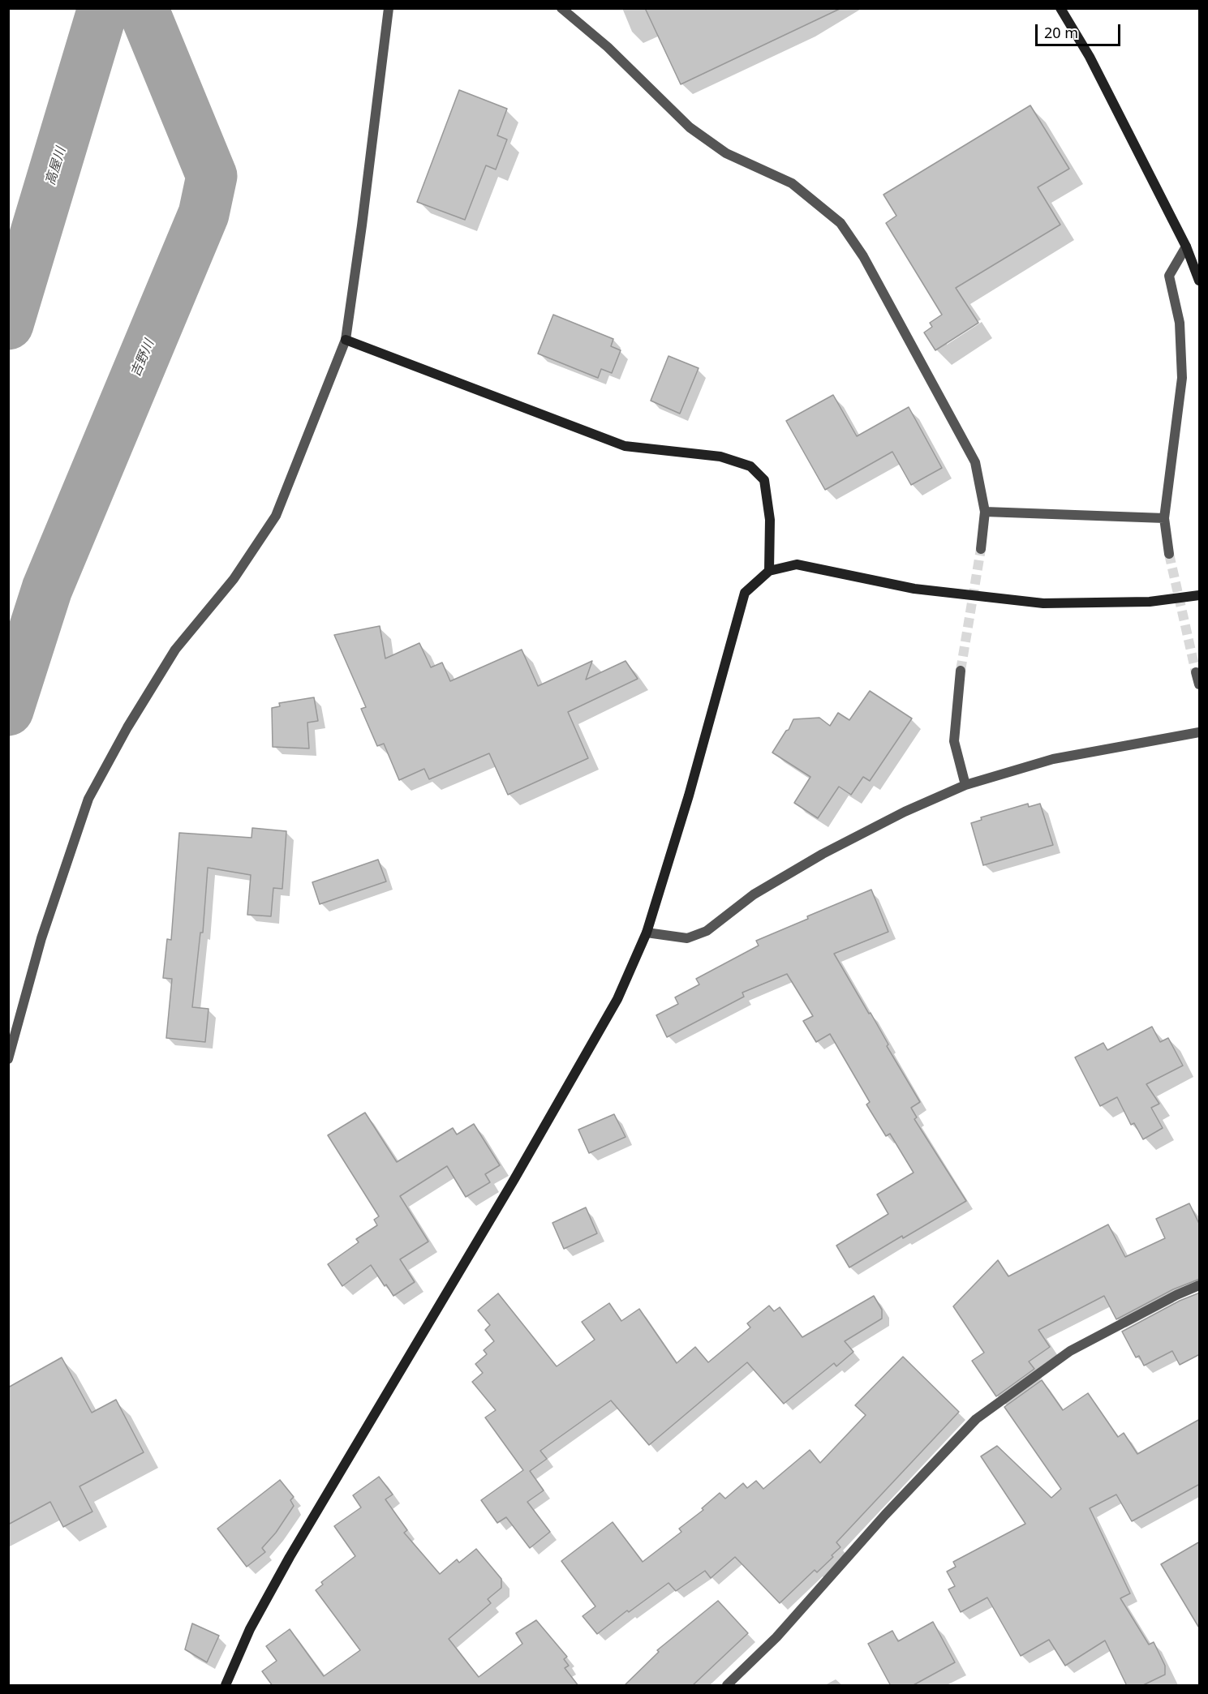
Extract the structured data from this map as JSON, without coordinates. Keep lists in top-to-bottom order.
{
  "water": ["高屋川", "吉野川"],
  "scale_bar": "20 m"
}
